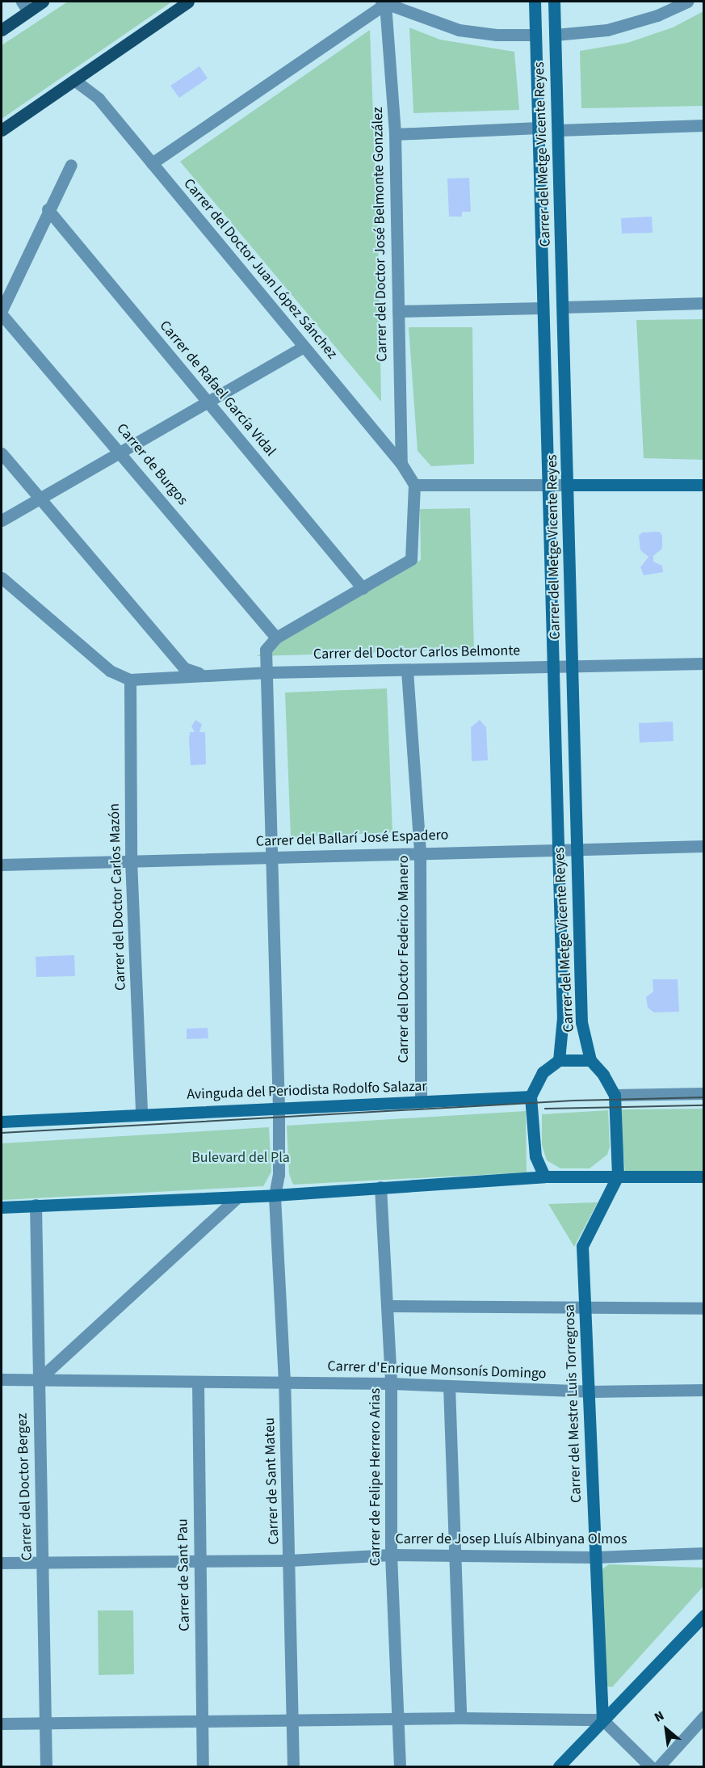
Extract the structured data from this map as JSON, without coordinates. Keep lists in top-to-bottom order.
{
  "streets": {
    "street": [
      "Carrer del Metge Vicente Reyes",
      "Carrer del Doctor José Belmonte González",
      "Carrer del Doctor Juan López Sánchez",
      "Carrer de Rafael García Vidal",
      "Carrer de Burgos",
      "Carrer del Doctor Carlos Belmonte",
      "Carrer del Ballarí José Espadero",
      "Carrer del Doctor Carlos Mazón",
      "Carrer del Doctor Federico Manero",
      "Avinguda del Periodista Rodolfo Salazar",
      "Carrer d'Enrique Monsonís Domingo",
      "Carrer del Mestre Luis Torregrosa",
      "Carrer de Felipe Herrero Arias",
      "Carrer de Sant Mateu",
      "Carrer del Doctor Bergez",
      "Carrer de Josep Lluís Albinyana Olmos",
      "Carrer de Sant Pau"
    ]
  },
  "crossings": [
    ["Carrer del Metge Vicente Reyes", "Carrer del Doctor Carlos Belmonte"],
    ["Carrer del Metge Vicente Reyes", "Carrer del Ballarí José Espadero"],
    ["Carrer del Metge Vicente Reyes", "Avinguda del Periodista Rodolfo Salazar"],
    ["Carrer del Metge Vicente Reyes", "Carrer del Mestre Luis Torregrosa"],
    ["Carrer del Doctor José Belmonte González", "Carrer del Doctor Juan López Sánchez"],
    ["Carrer de Burgos", "Carrer de Sant Mateu"],
    ["Carrer del Doctor Carlos Belmonte", "Carrer del Doctor Carlos Mazón"],
    ["Carrer del Doctor Carlos Belmonte", "Carrer del Doctor Federico Manero"],
    ["Carrer del Doctor Carlos Belmonte", "Carrer de Sant Mateu"],
    ["Carrer del Ballarí José Espadero", "Carrer del Doctor Carlos Mazón"],
    ["Carrer del Ballarí José Espadero", "Carrer del Doctor Federico Manero"],
    ["Carrer del Ballarí José Espadero", "Carrer de Sant Mateu"],
    ["Carrer del Doctor Carlos Mazón", "Avinguda del Periodista Rodolfo Salazar"],
    ["Carrer del Doctor Federico Manero", "Avinguda del Periodista Rodolfo Salazar"],
    ["Avinguda del Periodista Rodolfo Salazar", "Carrer del Mestre Luis Torregrosa"],
    ["Avinguda del Periodista Rodolfo Salazar", "Carrer de Sant Mateu"],
    ["Carrer d'Enrique Monsonís Domingo", "Carrer del Mestre Luis Torregrosa"],
    ["Carrer d'Enrique Monsonís Domingo", "Carrer de Felipe Herrero Arias"],
    ["Carrer d'Enrique Monsonís Domingo", "Carrer de Sant Mateu"],
    ["Carrer d'Enrique Monsonís Domingo", "Carrer del Doctor Bergez"],
    ["Carrer d'Enrique Monsonís Domingo", "Carrer de Sant Pau"],
    ["Carrer del Mestre Luis Torregrosa", "Carrer de Josep Lluís Albinyana Olmos"],
    ["Carrer de Felipe Herrero Arias", "Carrer de Josep Lluís Albinyana Olmos"],
    ["Carrer de Sant Mateu", "Carrer de Josep Lluís Albinyana Olmos"],
    ["Carrer del Doctor Bergez", "Carrer de Josep Lluís Albinyana Olmos"],
    ["Carrer de Josep Lluís Albinyana Olmos", "Carrer de Sant Pau"]
  ],
  "parks": ["Bulevard del Pla"],
  "north": "top left"
}
